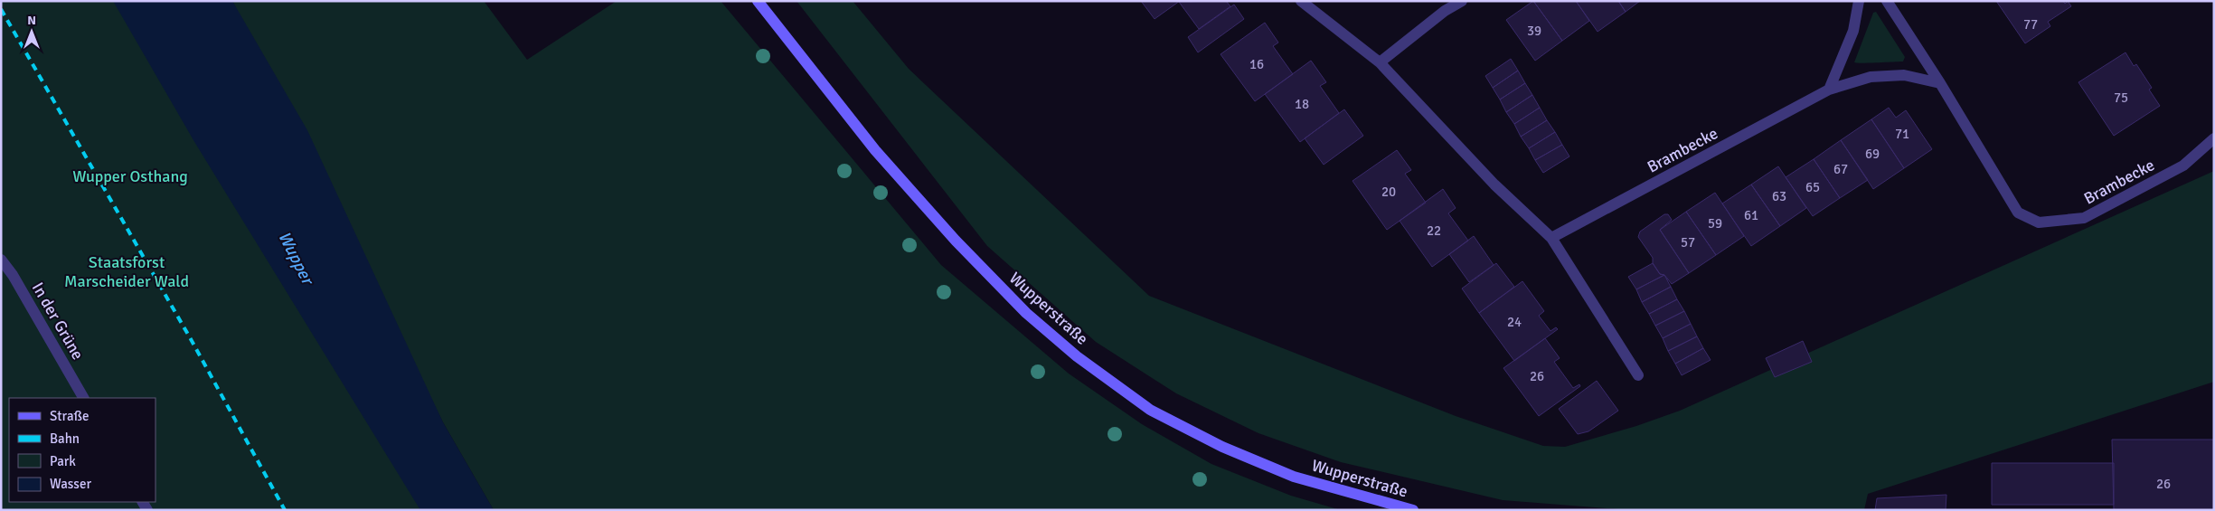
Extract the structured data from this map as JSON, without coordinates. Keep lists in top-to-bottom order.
{
  "streets": {
    "main road": ["Wupperstraße"],
    "street": ["Brambecke", "In der Grüne"]
  },
  "water": ["Wupper"],
  "parks": ["Wupper Osthang", "Staatsforst Marscheider Wald"],
  "house_numbers": [
    "77",
    "39",
    "16",
    "75",
    "18",
    "71",
    "69",
    "67",
    "65",
    "20",
    "63",
    "61",
    "59",
    "22",
    "57",
    "24",
    "26",
    "26"
  ],
  "legend": [
    "Straße",
    "Bahn",
    "Park",
    "Wasser"
  ],
  "north": "top"
}
